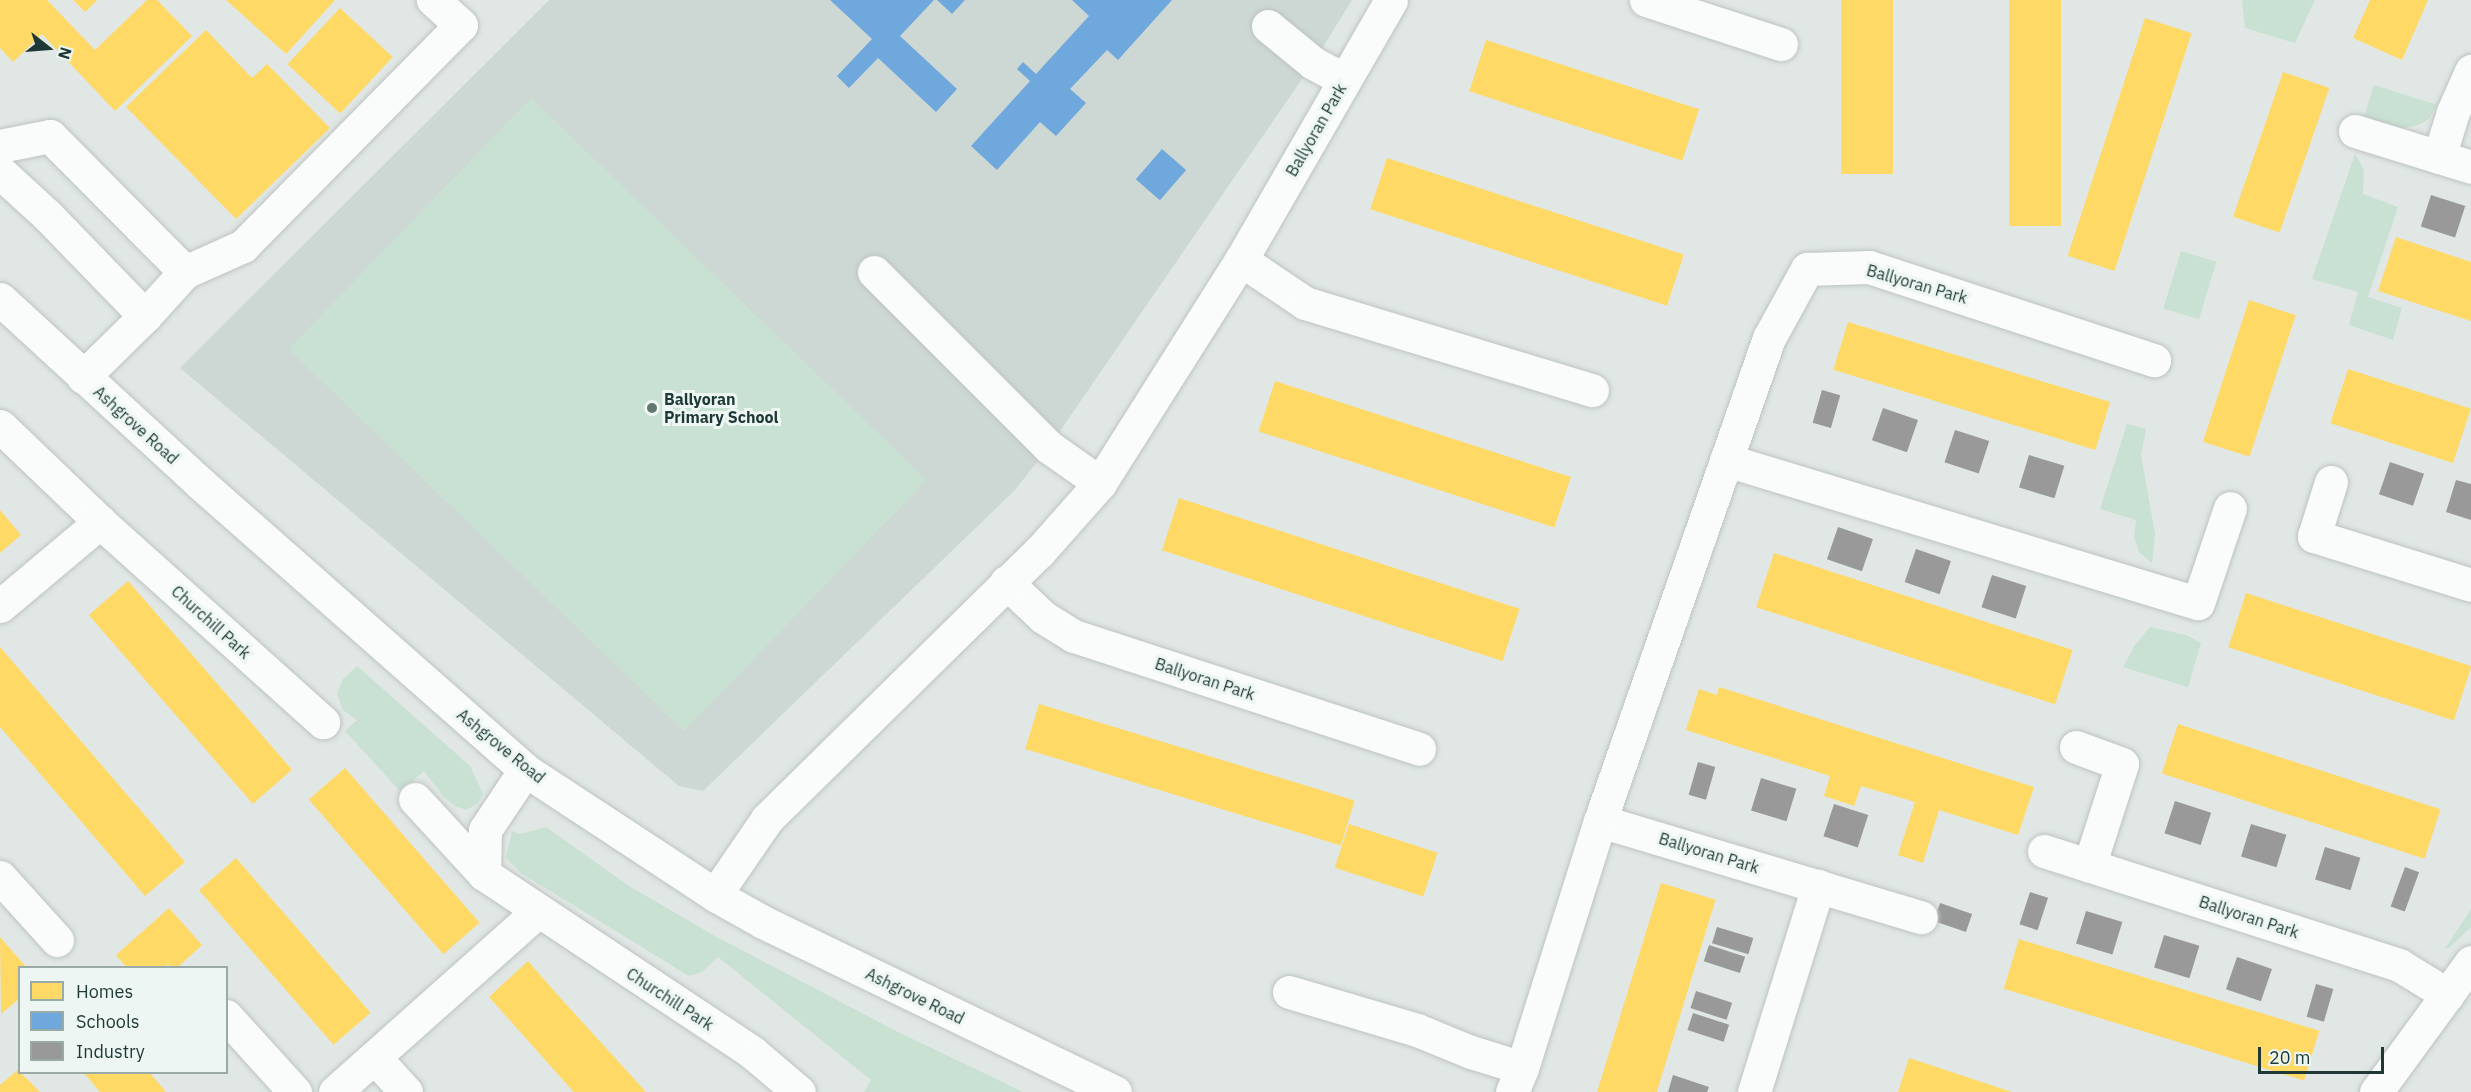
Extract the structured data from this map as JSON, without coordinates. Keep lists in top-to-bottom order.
{
  "streets": {
    "street": ["Ballyoran Park", "Ashgrove Road", "Churchill Park"]
  },
  "crossings": [
    ["Ballyoran Park", "Ashgrove Road"]
  ],
  "places": ["Ballyoran Primary School"],
  "legend": ["Homes", "Schools", "Industry"],
  "scale_bar": "20 m",
  "north": "right"
}
